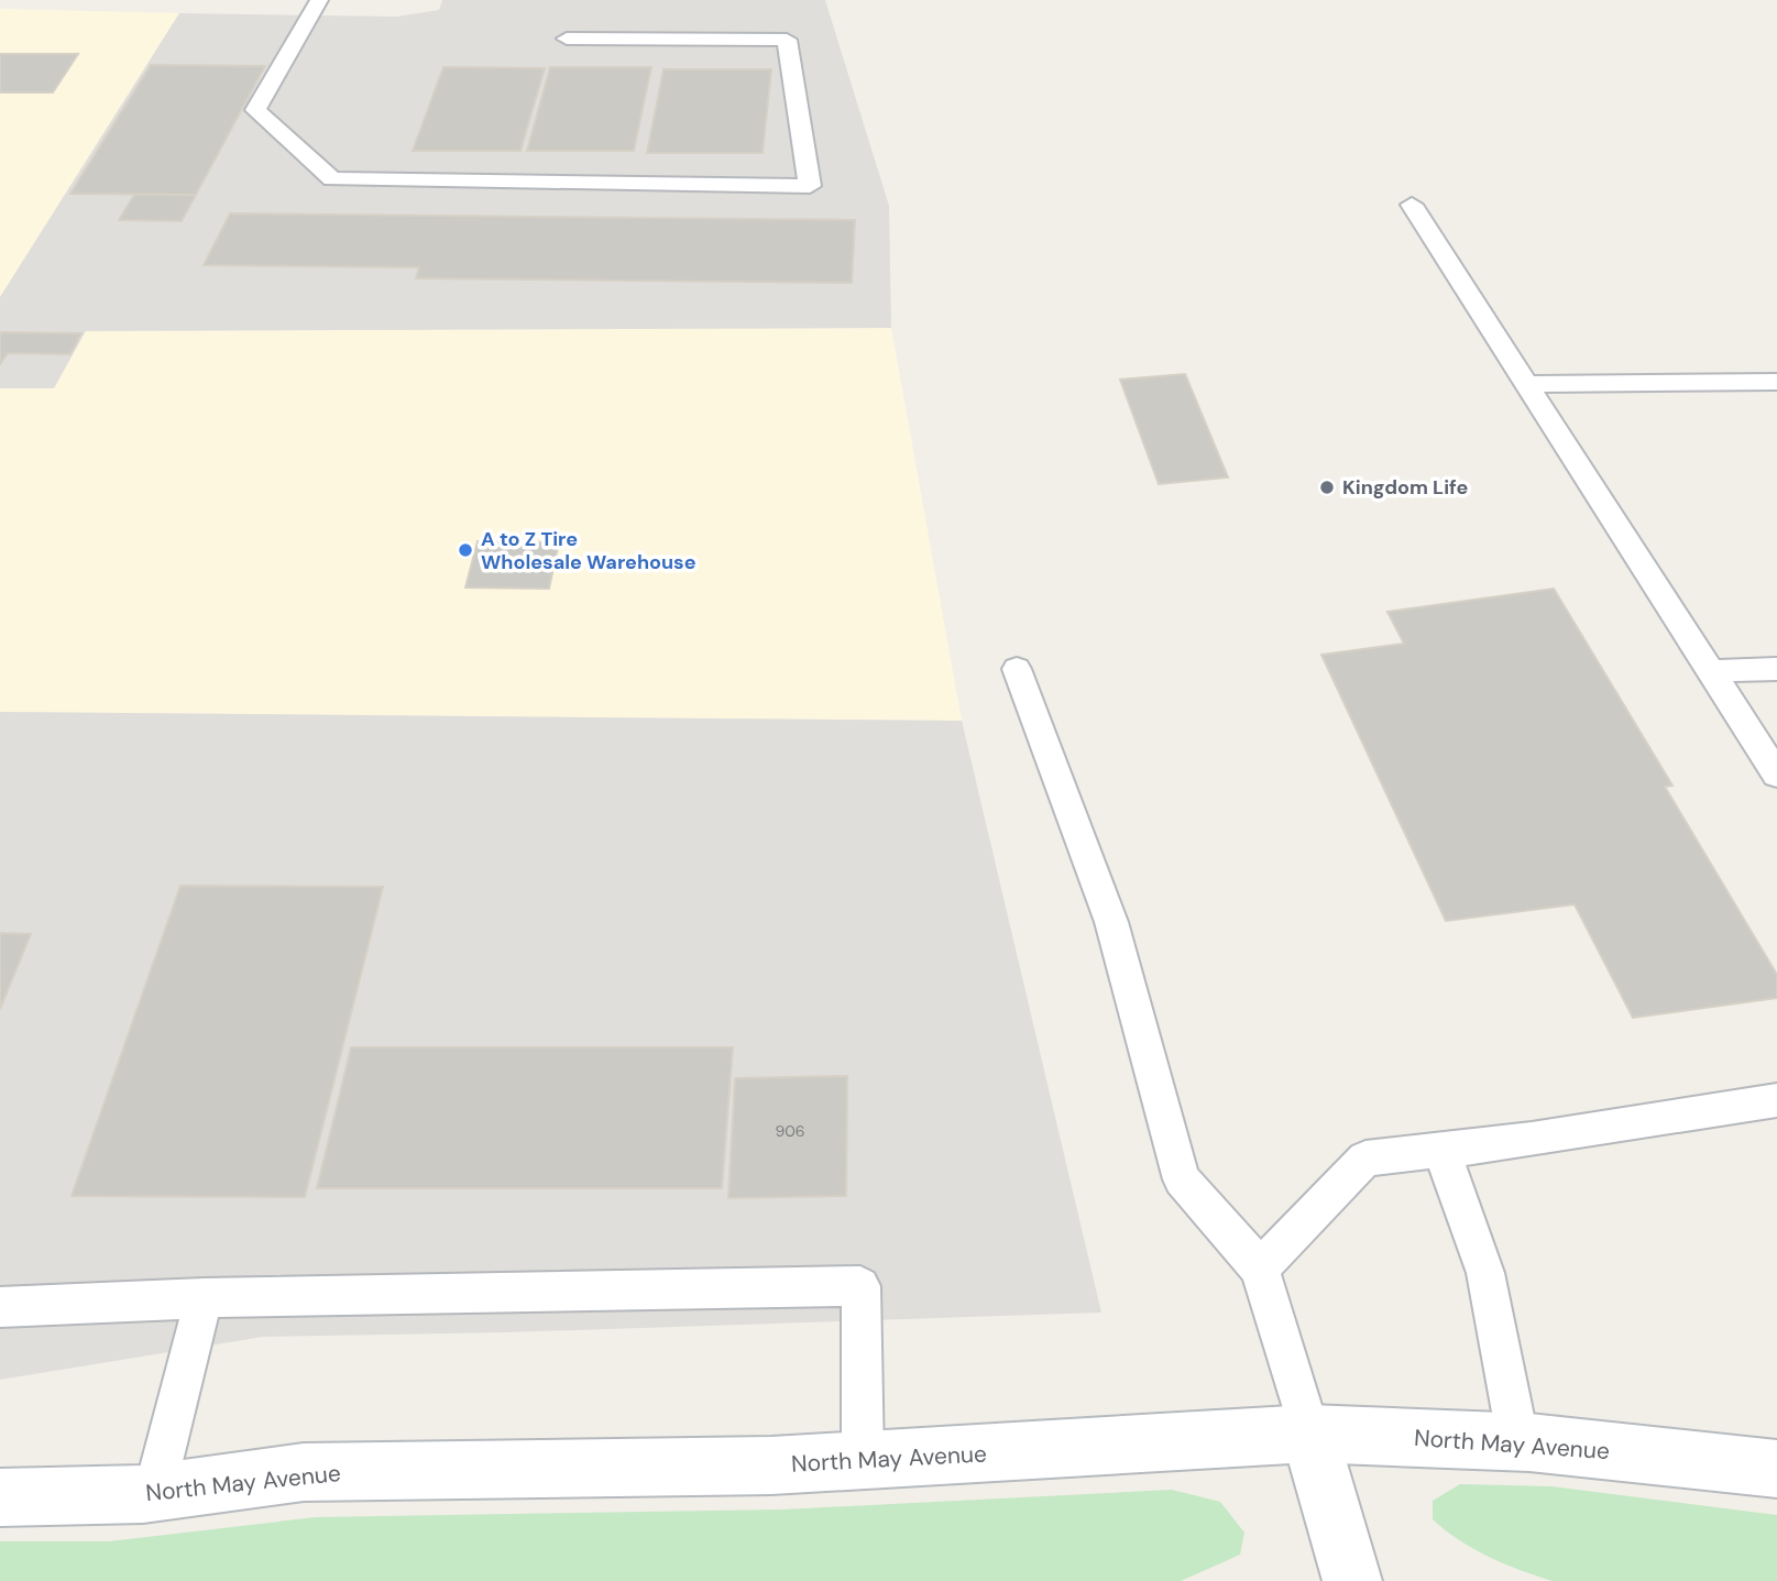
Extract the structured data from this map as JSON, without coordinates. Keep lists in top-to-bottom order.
{
  "streets": {
    "main road": ["North May Avenue"]
  },
  "places": ["Kingdom Life", "A to Z Tire Wholesale Warehouse"],
  "house_numbers": ["906"]
}
